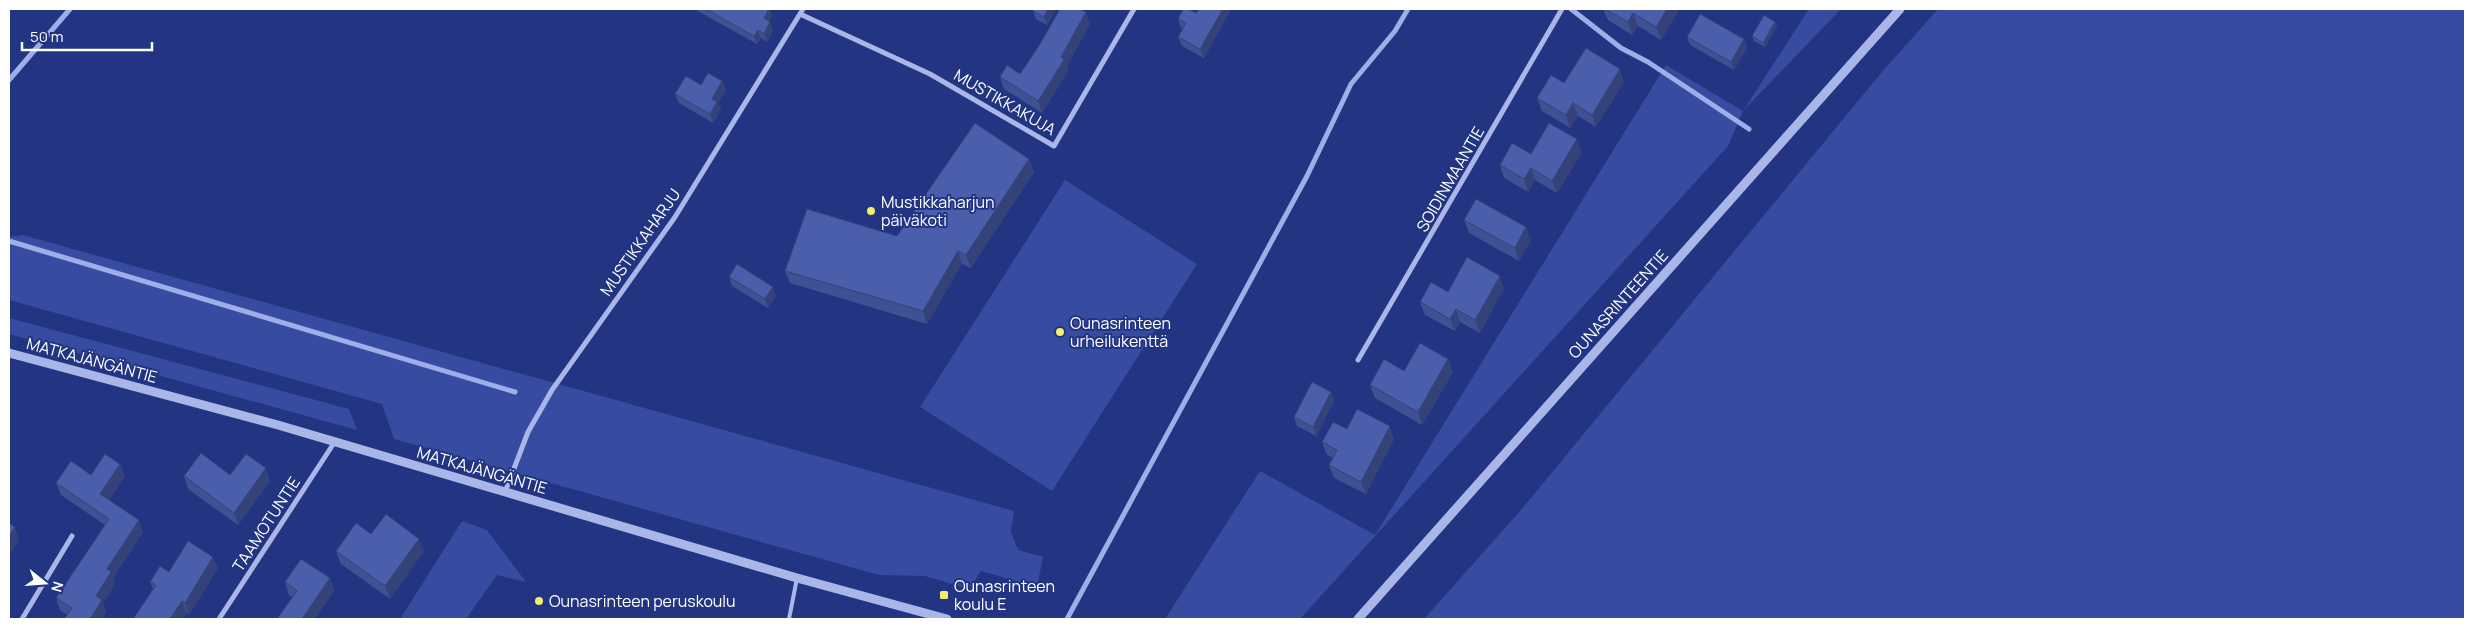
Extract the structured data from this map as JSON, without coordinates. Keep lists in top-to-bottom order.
{
  "streets": {
    "street": [
      "MUSTIKKAKUJA",
      "SOIDINMAANTIE",
      "MUSTIKKAHARJU",
      "OUNASRINTEENTIE",
      "MATKAJÄNGÄNTIE",
      "TAAMOTUNTIE"
    ]
  },
  "crossings": [
    ["MUSTIKKAKUJA", "MUSTIKKAHARJU"],
    ["MUSTIKKAHARJU", "MATKAJÄNGÄNTIE"],
    ["MATKAJÄNGÄNTIE", "TAAMOTUNTIE"]
  ],
  "places": {
    "other": ["Mustikkaharjun päiväkoti", "Ounasrinteen urheilukenttä", "Ounasrinteen peruskoulu"],
    "transit": ["Ounasrinteen koulu E"]
  },
  "scale_bar": "50 m",
  "north": "right"
}
